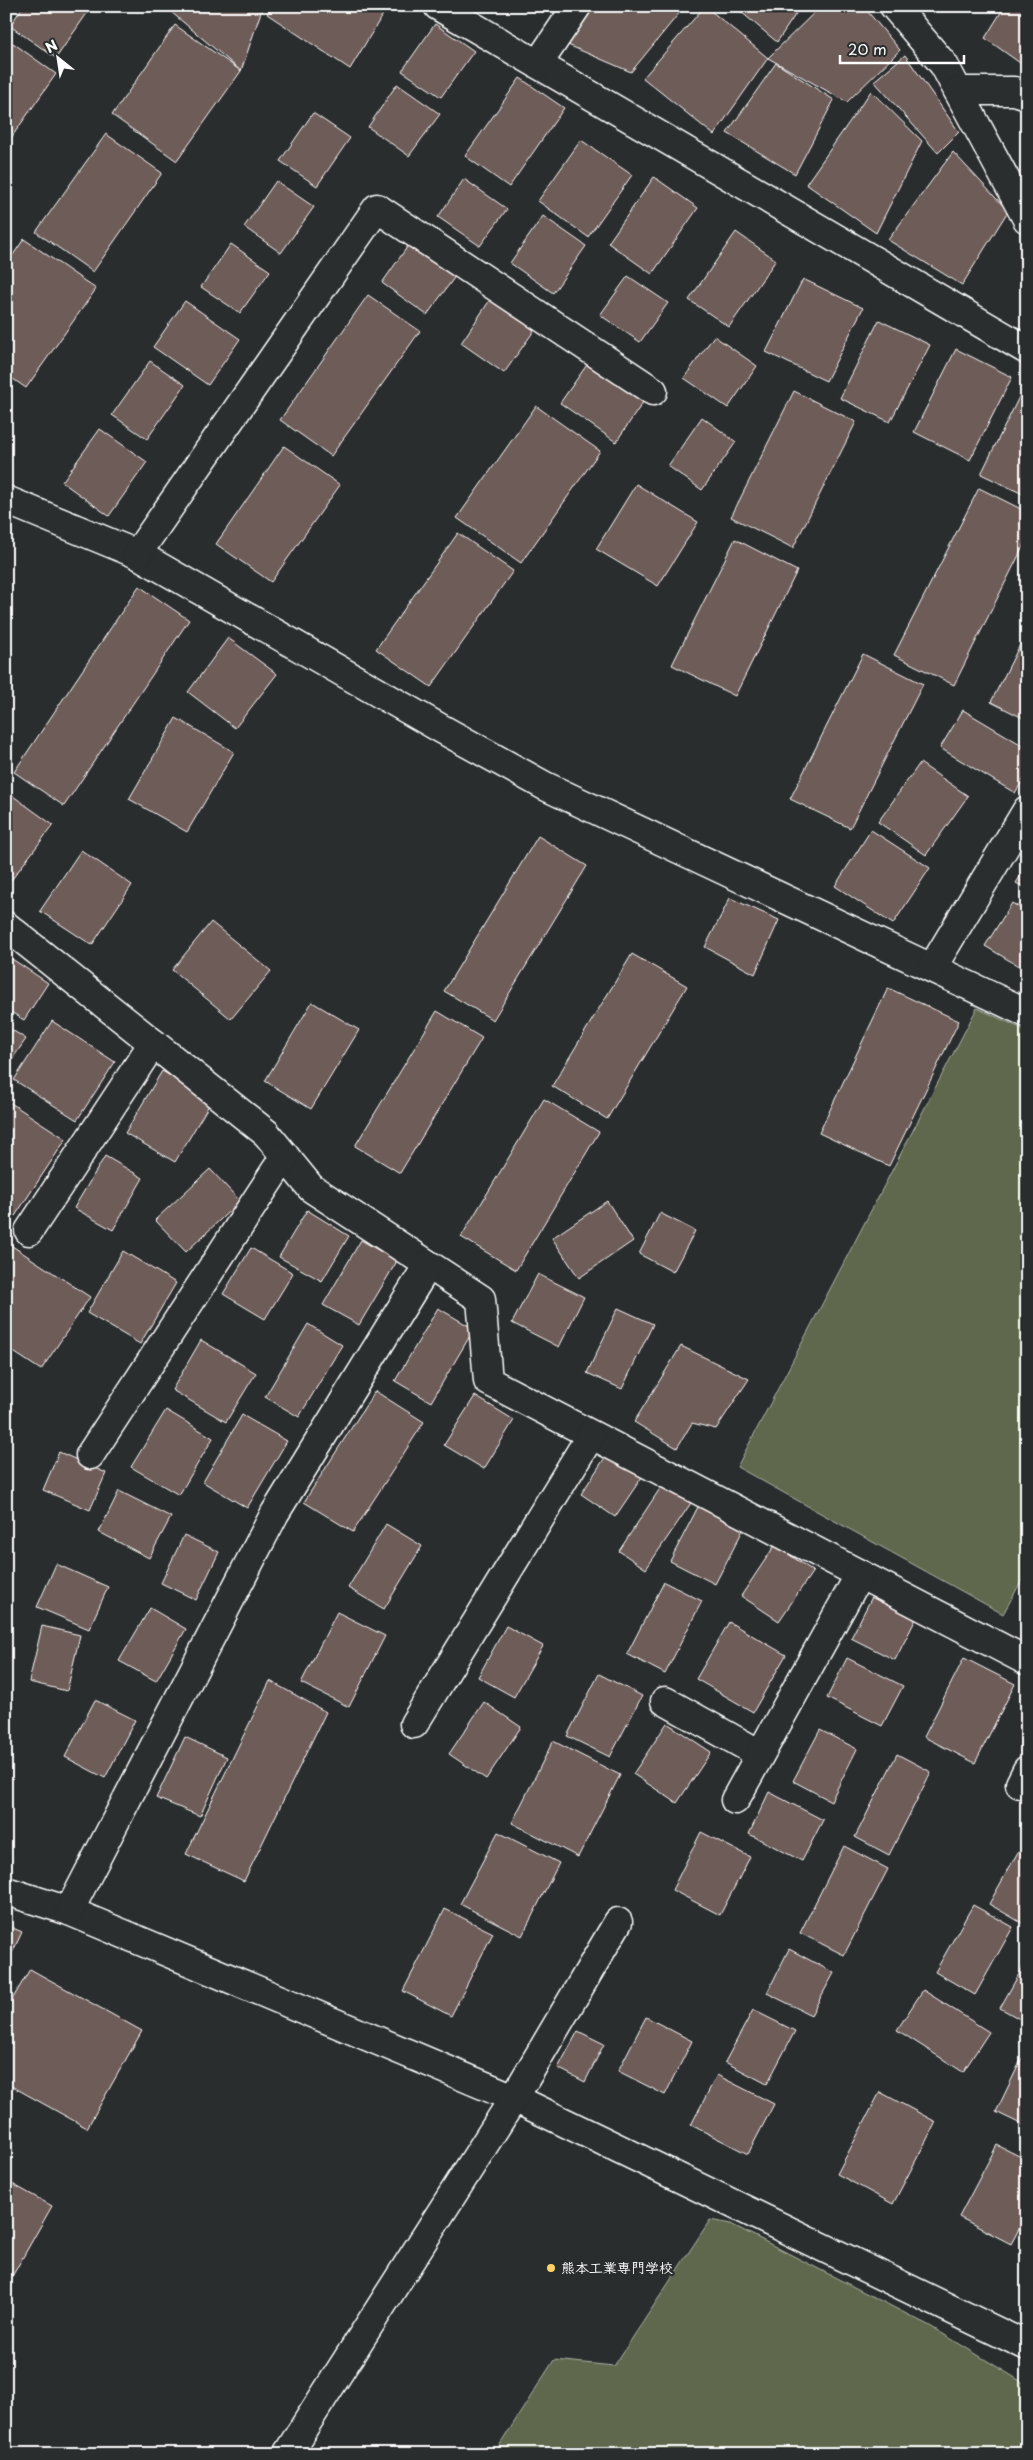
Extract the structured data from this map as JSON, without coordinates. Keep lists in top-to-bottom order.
{
  "places": ["熊本工業専門学校"],
  "scale_bar": "20 m",
  "north": "top left"
}
